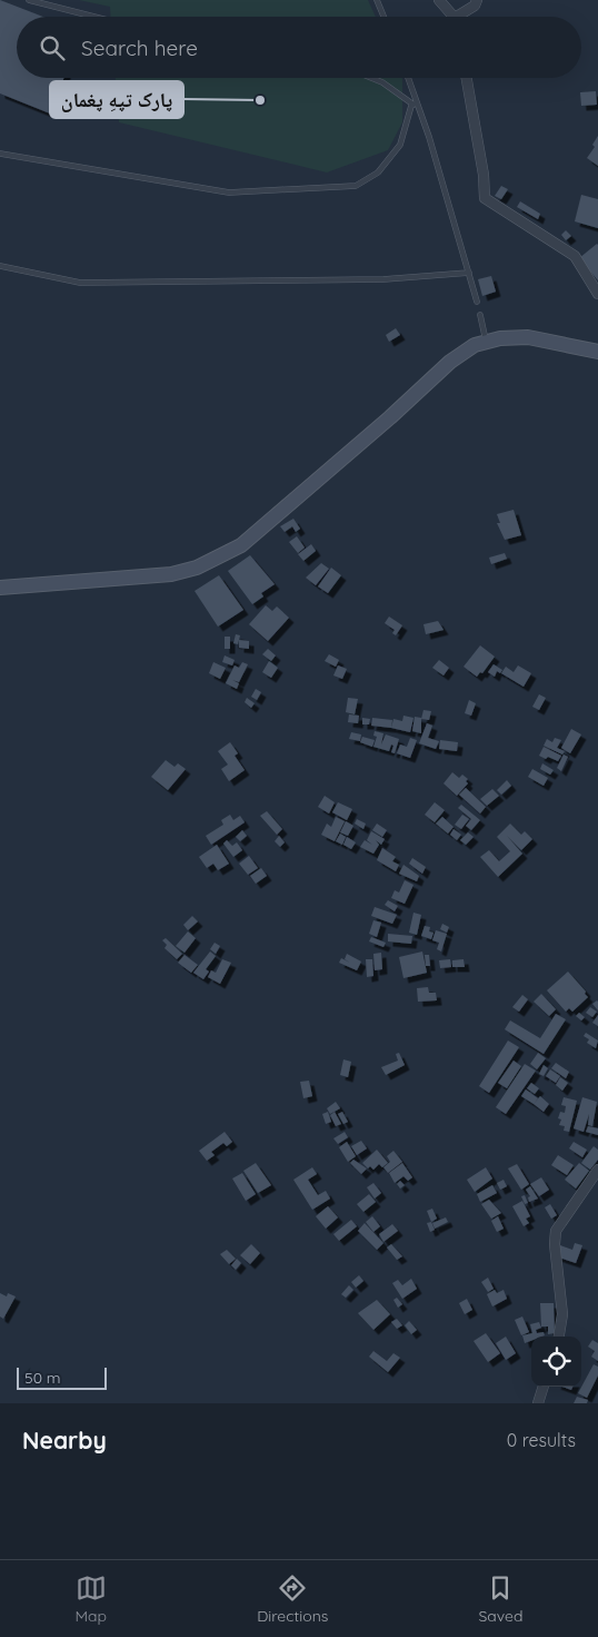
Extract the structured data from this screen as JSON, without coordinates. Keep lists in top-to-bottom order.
{
  "places": ["پارک تپهِ پغمان"],
  "scale_bar": "50 m",
  "page": {
    "search": "Search here",
    "scale": "50 m",
    "heading": ["Nearby", "0 results"],
    "nav": ["Map", "Directions", "Saved"]
  }
}
